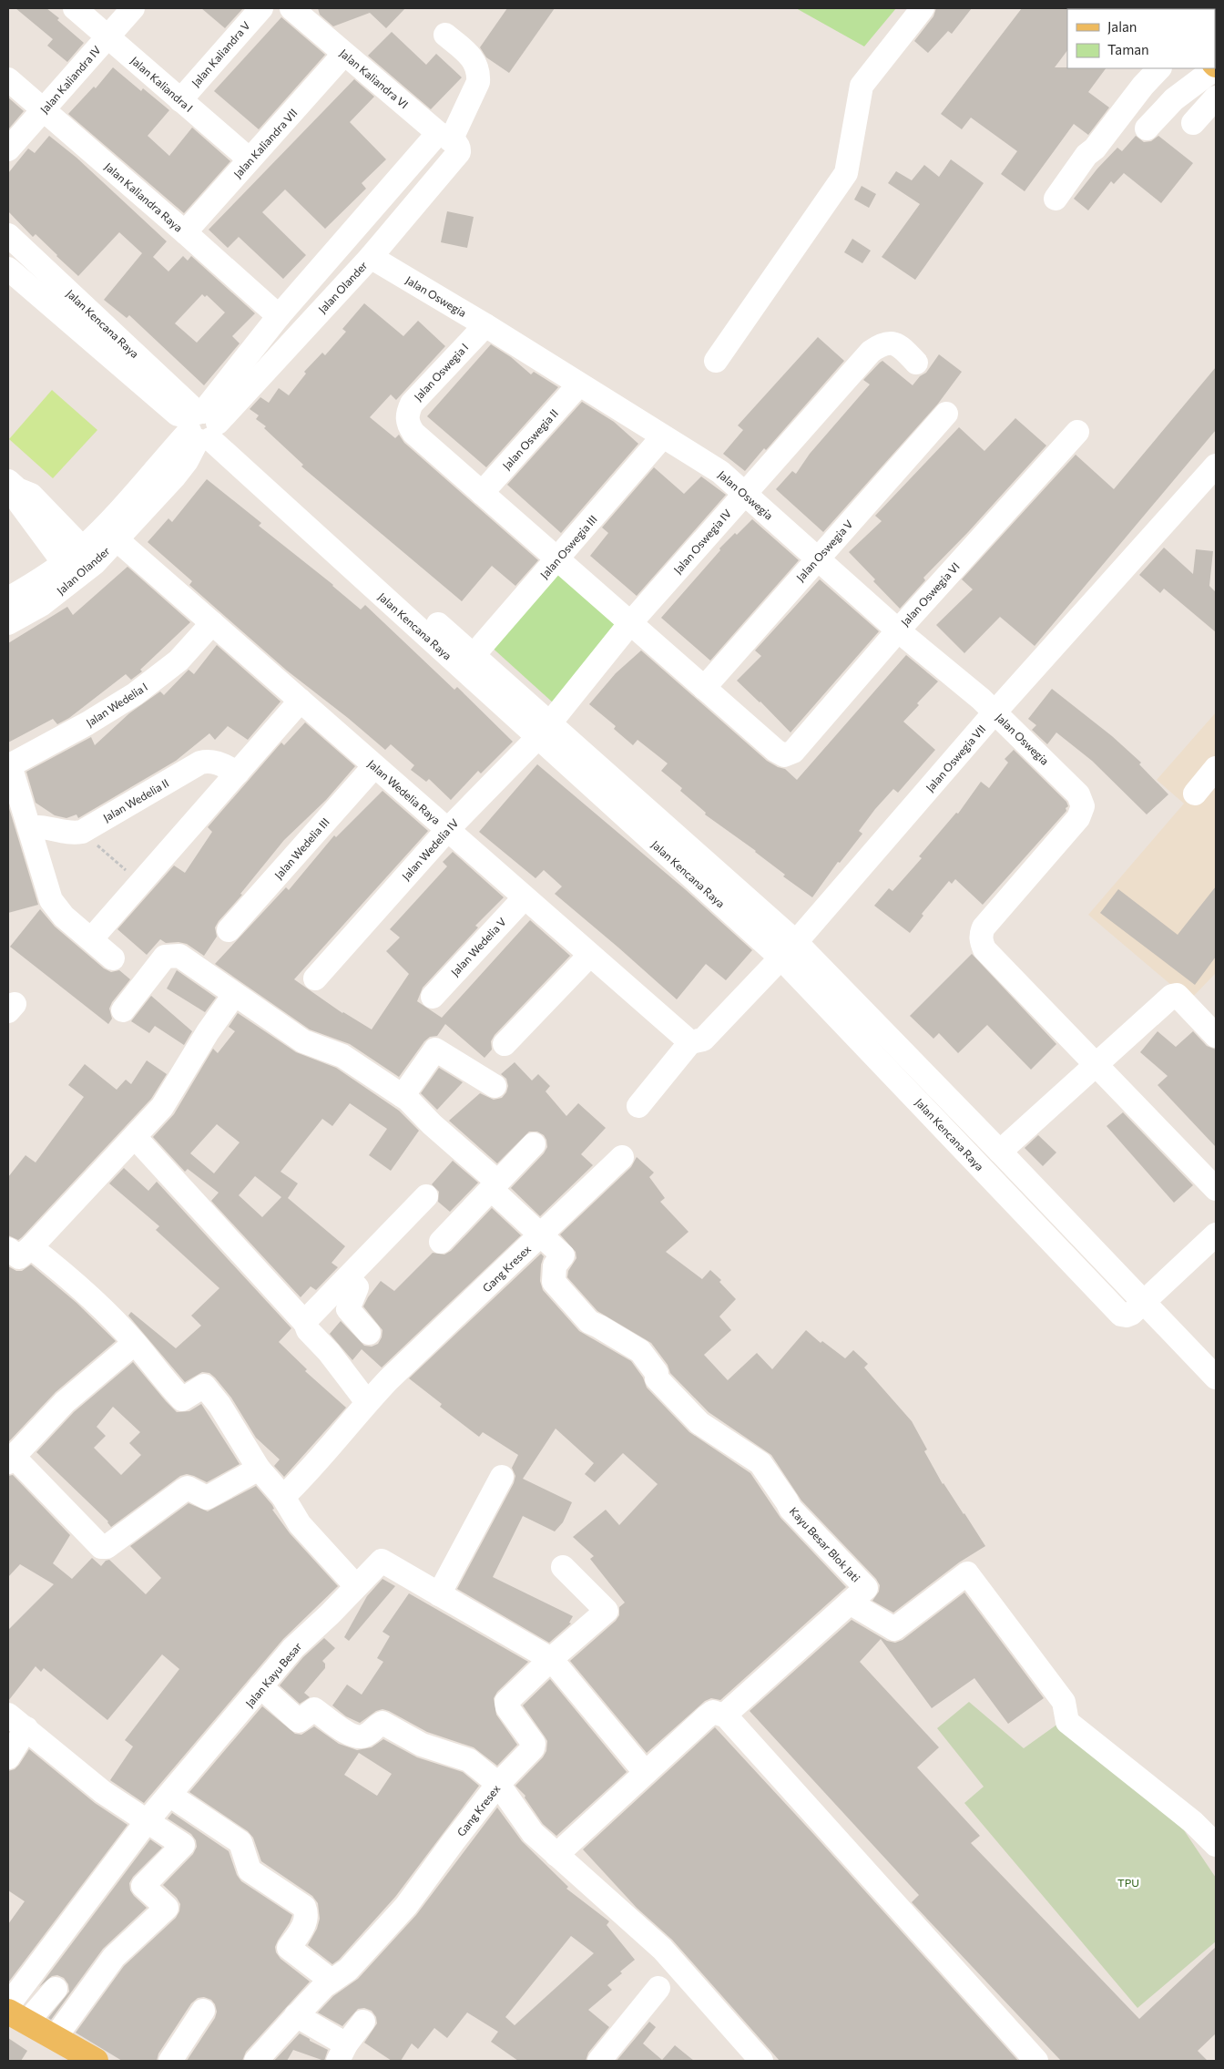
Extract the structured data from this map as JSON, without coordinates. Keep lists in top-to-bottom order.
{
  "streets": {
    "street": [
      "Jalan Kaliandra V",
      "Jalan Kaliandra VI",
      "Jalan Kaliandra IV",
      "Jalan Kaliandra I",
      "Jalan Kaliandra VII",
      "Jalan Kaliandra Raya",
      "Jalan Olander",
      "Jalan Oswegia",
      "Jalan Kencana Raya",
      "Jalan Oswegia I",
      "Jalan Oswegia II",
      "Jalan Oswegia IV",
      "Jalan Oswegia III",
      "Jalan Oswegia V",
      "Jalan Oswegia VI",
      "Jalan Wedelia I",
      "Jalan Oswegia VII",
      "Jalan Wedelia Raya",
      "Jalan Wedelia II",
      "Jalan Wedelia III",
      "Jalan Wedelia IV",
      "Jalan Wedelia V",
      "Gang Kresex",
      "Kayu Besar Blok Jati",
      "Jalan Kayu Besar"
    ]
  },
  "crossings": [
    ["Jalan Kaliandra V", "Jalan Kaliandra I"],
    ["Jalan Kaliandra VI", "Jalan Kaliandra VII"],
    ["Jalan Kaliandra VI", "Jalan Olander"],
    ["Jalan Kaliandra IV", "Jalan Kaliandra I"],
    ["Jalan Kaliandra IV", "Jalan Kaliandra Raya"],
    ["Jalan Kaliandra I", "Jalan Kaliandra VII"],
    ["Jalan Kaliandra VII", "Jalan Kaliandra Raya"],
    ["Jalan Kaliandra Raya", "Jalan Olander"],
    ["Jalan Olander", "Jalan Oswegia"],
    ["Jalan Olander", "Jalan Kencana Raya"],
    ["Jalan Olander", "Jalan Wedelia Raya"],
    ["Jalan Oswegia", "Jalan Oswegia I"],
    ["Jalan Oswegia", "Jalan Oswegia II"],
    ["Jalan Oswegia", "Jalan Oswegia IV"],
    ["Jalan Oswegia", "Jalan Oswegia III"],
    ["Jalan Oswegia", "Jalan Oswegia V"],
    ["Jalan Oswegia", "Jalan Oswegia VI"],
    ["Jalan Oswegia", "Jalan Oswegia VII"],
    ["Jalan Kencana Raya", "Jalan Oswegia IV"],
    ["Jalan Kencana Raya", "Jalan Oswegia III"],
    ["Jalan Kencana Raya", "Jalan Oswegia VII"],
    ["Jalan Kencana Raya", "Jalan Wedelia IV"],
    ["Jalan Oswegia I", "Jalan Oswegia II"],
    ["Jalan Oswegia IV", "Jalan Wedelia IV"],
    ["Jalan Oswegia V", "Jalan Oswegia VI"],
    ["Jalan Wedelia I", "Jalan Wedelia Raya"],
    ["Jalan Oswegia VII", "Jalan Wedelia Raya"],
    ["Jalan Wedelia Raya", "Jalan Wedelia III"],
    ["Jalan Wedelia Raya", "Jalan Wedelia IV"],
    ["Jalan Wedelia Raya", "Jalan Wedelia V"],
    ["Gang Kresex", "Kayu Besar Blok Jati"]
  ],
  "parks": ["TPU"],
  "legend": ["Jalan", "Taman"]
}
